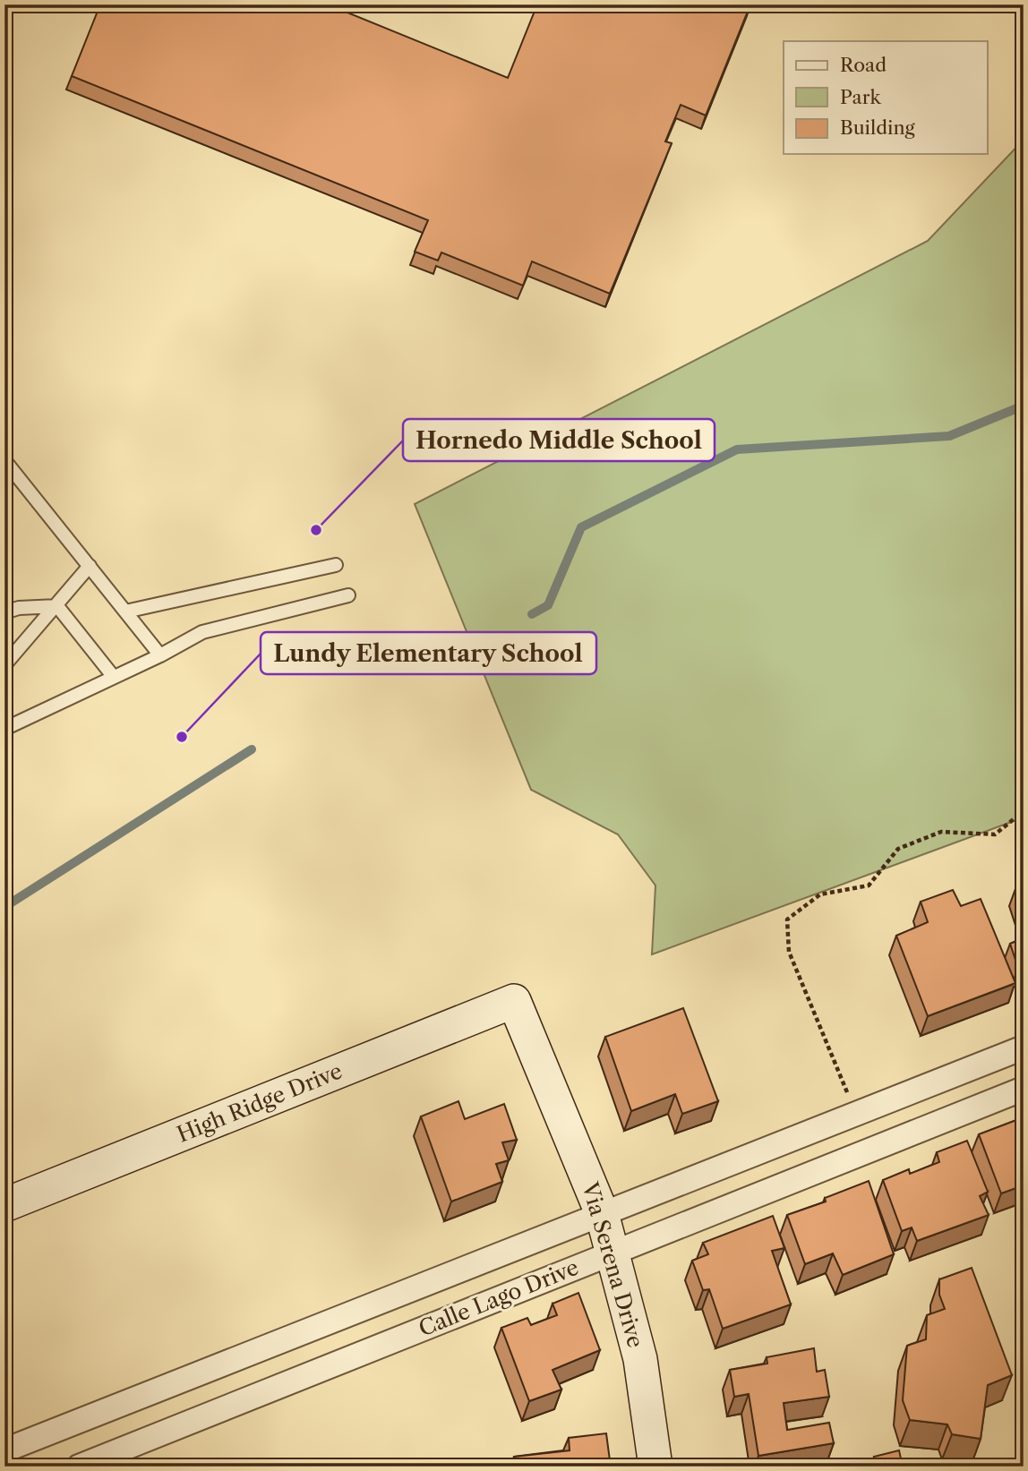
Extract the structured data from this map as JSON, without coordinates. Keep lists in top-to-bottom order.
{
  "streets": {
    "street": ["High Ridge Drive", "Via Serena Drive", "Calle Lago Drive"]
  },
  "crossings": [
    ["High Ridge Drive", "Via Serena Drive"],
    ["Via Serena Drive", "Calle Lago Drive"]
  ],
  "places": ["Hornedo Middle School", "Lundy Elementary School"],
  "legend": ["Road", "Park", "Building"]
}
